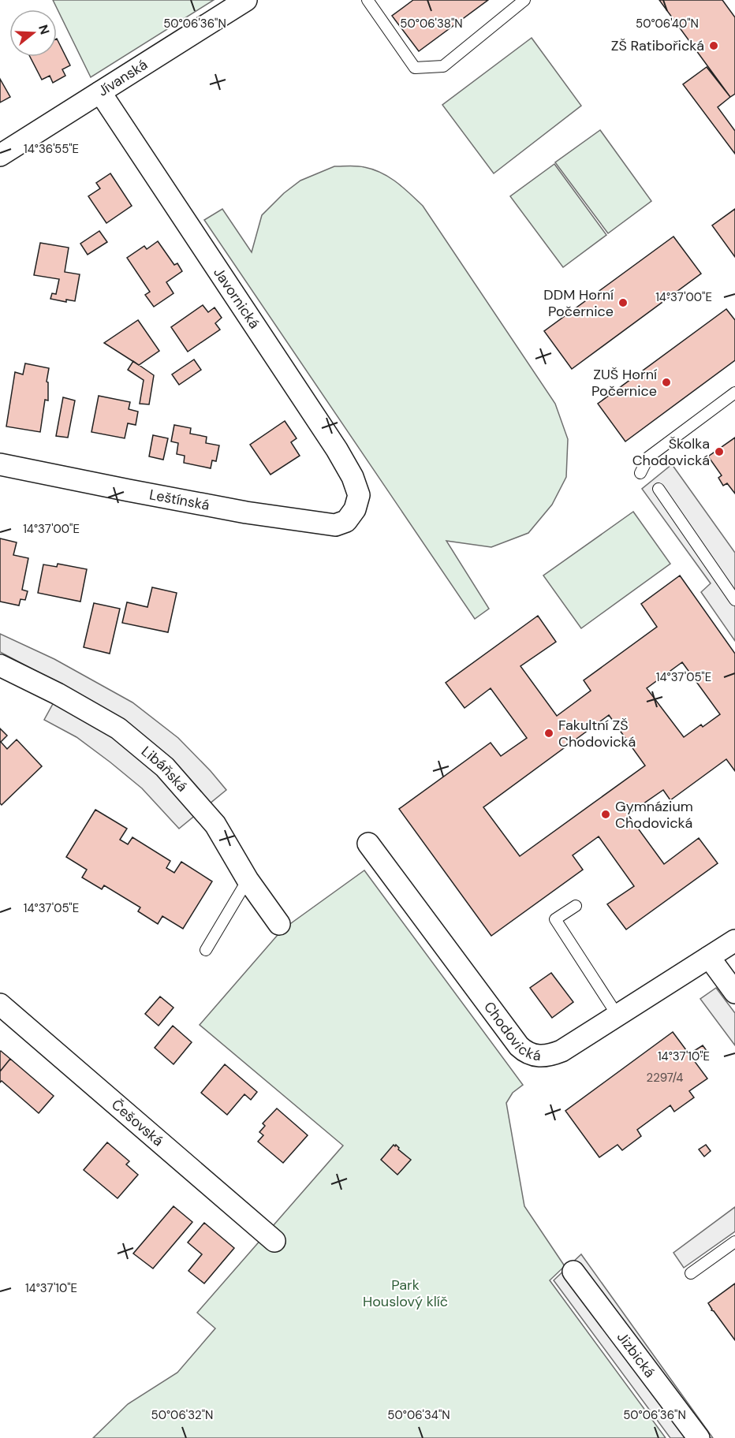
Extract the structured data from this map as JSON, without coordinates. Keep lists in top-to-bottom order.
{
  "streets": {
    "street": [
      "Jívanská",
      "Javornická",
      "Leštínská",
      "Libáňská",
      "Chodovická",
      "Češovská",
      "Jizbická"
    ]
  },
  "crossings": [
    ["Jívanská", "Javornická"],
    ["Javornická", "Leštínská"]
  ],
  "parks": ["Park Houslový klíč"],
  "places": [
    "ZŠ Ratibořická",
    "DDM Horní Počernice",
    "ZUŠ Horní Počernice",
    "Školka Chodovická",
    "Fakultní ZŠ Chodovická",
    "Gymnázium Chodovická"
  ],
  "house_numbers": ["2297/4"],
  "north": "right",
  "coordinates": [
    "50°06'36\"N",
    "50°06'38\"N",
    "50°06'40\"N",
    "14°36'55\"E",
    "14°37'00\"E",
    "14°37'05\"E",
    "14°37'10\"E",
    "50°06'32\"N",
    "50°06'34\"N"
  ]
}
